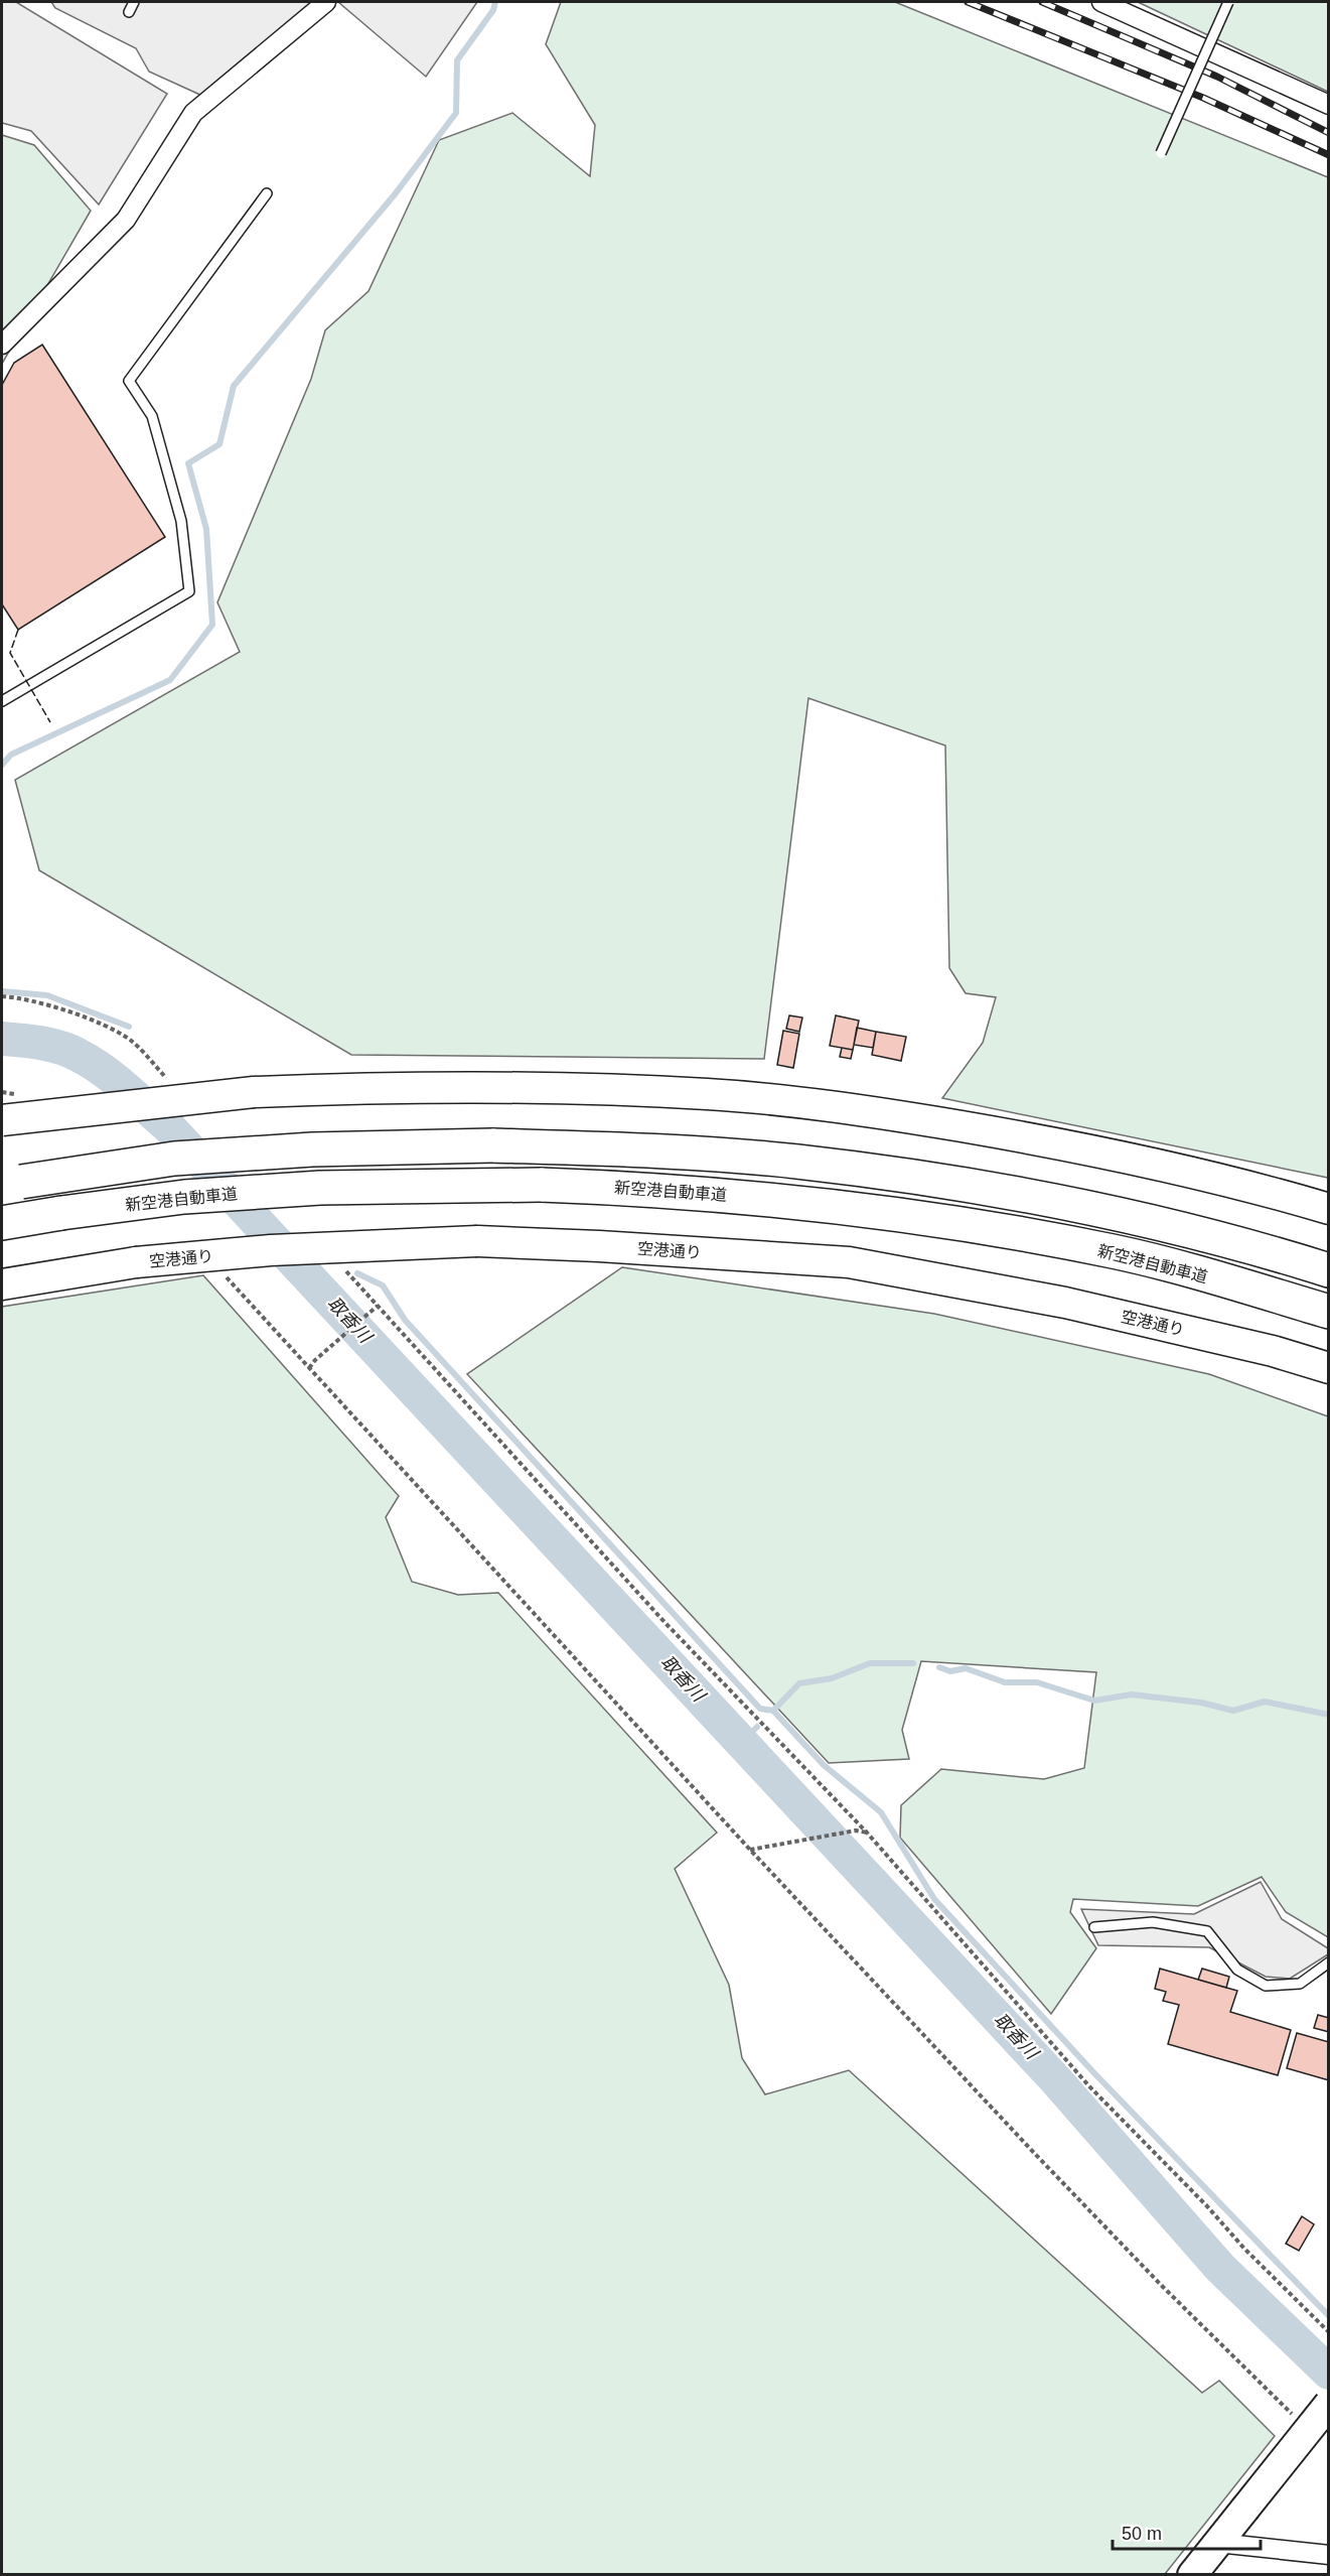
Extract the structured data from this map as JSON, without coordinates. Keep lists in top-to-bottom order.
{
  "streets": {
    "highway": ["新空港自動車道", "空港通り"]
  },
  "water": ["取香川"],
  "scale_bar": "50 m"
}
